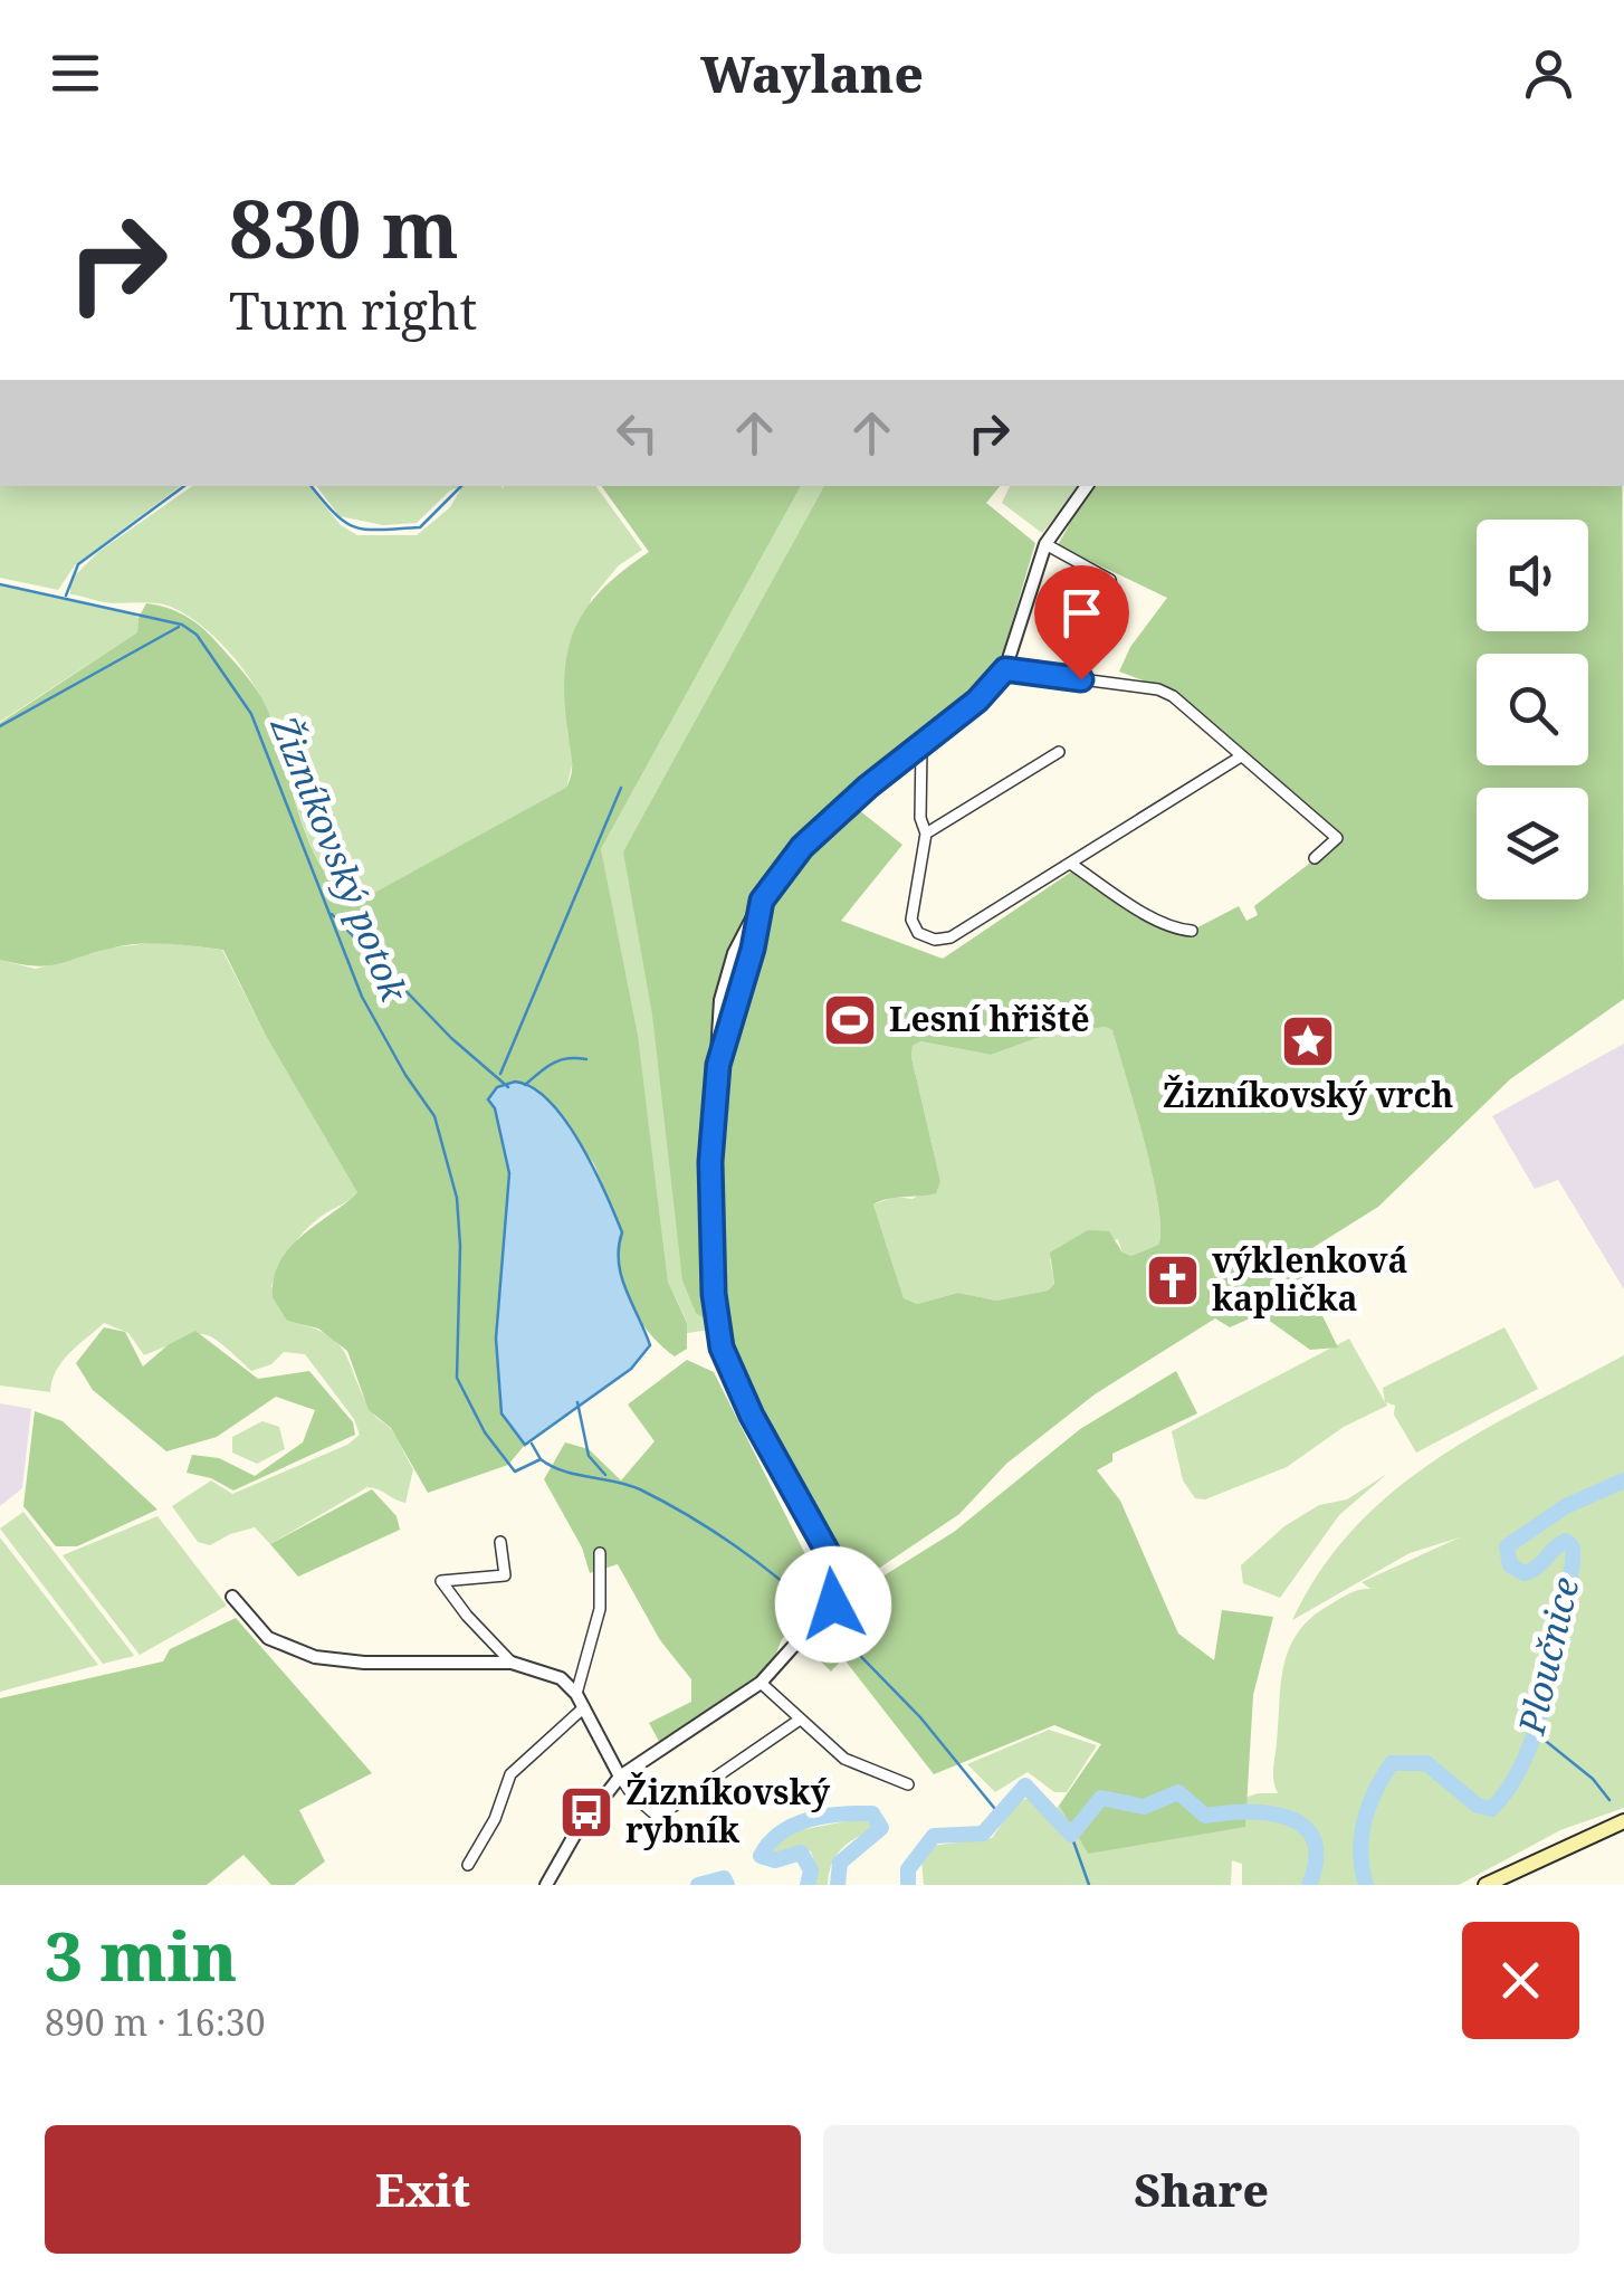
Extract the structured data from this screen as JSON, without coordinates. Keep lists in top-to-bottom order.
{
  "water": ["Žizníkovský potok", "Ploučnice"],
  "places": {
    "sports": ["Lesní hřiště"],
    "place": ["Žizníkovský vrch"],
    "church": ["výklenková kaplička"],
    "bus stop": ["Žizníkovský rybník"]
  },
  "page": {
    "header": "Waylane",
    "turn": ["830 m", "Turn right"],
    "heading": ["3 min", "890 m · 16:30"],
    "buttons": ["Exit", "Share"]
  }
}
